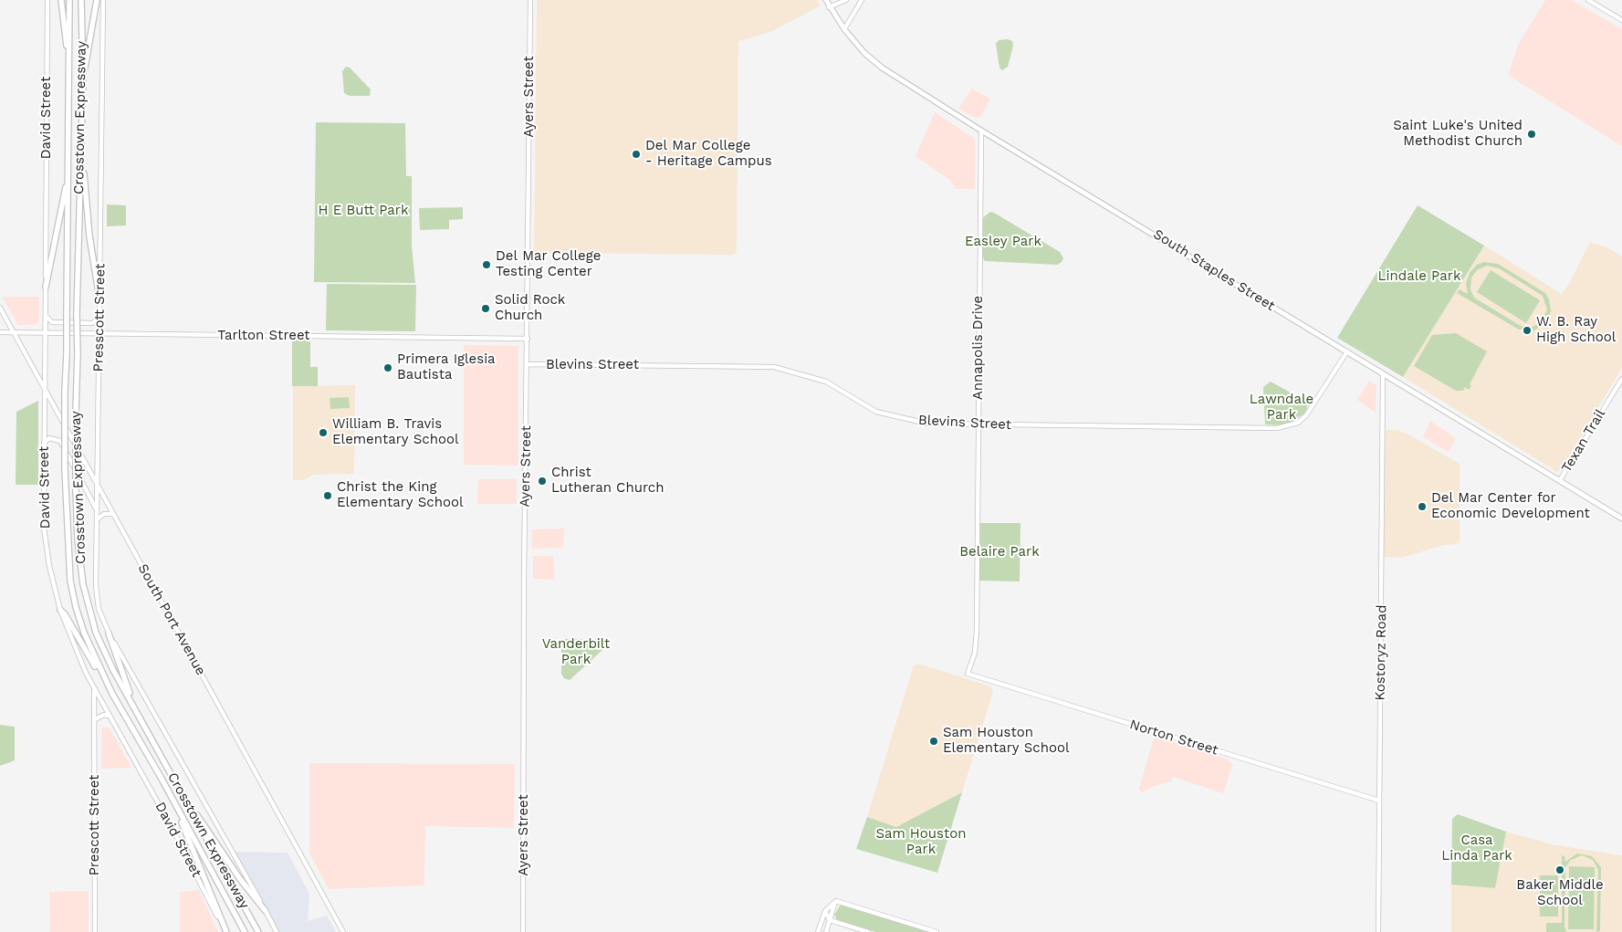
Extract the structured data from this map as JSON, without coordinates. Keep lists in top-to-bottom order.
{
  "streets": {
    "highway": ["Crosstown Expressway"],
    "main road": [
      "Ayers Street",
      "David Street",
      "South Staples Street",
      "Presscott Street",
      "Tarlton Street",
      "Annapolis Drive",
      "Blevins Street",
      "Texan Trail",
      "South Port Avenue",
      "Kostoryz Road",
      "Norton Street",
      "Prescott Street"
    ]
  },
  "crossings": [
    ["Ayers Street", "Tarlton Street"],
    ["Ayers Street", "Blevins Street"],
    ["David Street", "Tarlton Street"],
    ["David Street", "South Port Avenue"],
    ["David Street", "Prescott Street"],
    ["Crosstown Expressway", "Presscott Street"],
    ["South Staples Street", "Annapolis Drive"],
    ["South Staples Street", "Blevins Street"],
    ["South Staples Street", "Texan Trail"],
    ["South Staples Street", "Kostoryz Road"],
    ["Presscott Street", "Tarlton Street"],
    ["Presscott Street", "South Port Avenue"],
    ["Tarlton Street", "South Port Avenue"],
    ["Annapolis Drive", "Blevins Street"],
    ["Annapolis Drive", "Norton Street"],
    ["Kostoryz Road", "Norton Street"]
  ],
  "parks": [
    "H E Butt Park",
    "Easley Park",
    "Lindale Park",
    "Lawndale Park",
    "Belaire Park",
    "Vanderbilt Park",
    "Sam Houston Park",
    "Casa Linda Park"
  ],
  "places": [
    "Saint Luke's United Methodist Church",
    "Del Mar College - Heritage Campus",
    "Del Mar College Testing Center",
    "Solid Rock Church",
    "W. B. Ray High School",
    "Primera Iglesia Bautista",
    "William B. Travis Elementary School",
    "Christ Lutheran Church",
    "Christ the King Elementary School",
    "Del Mar Center for Economic Development",
    "Sam Houston Elementary School",
    "Baker Middle School"
  ]
}
